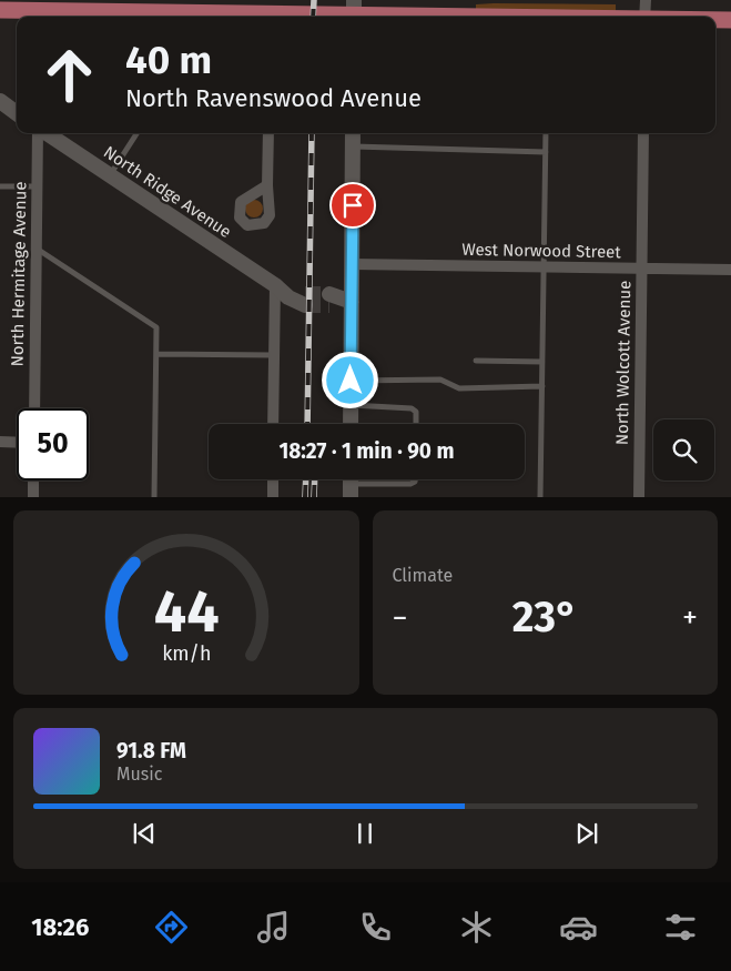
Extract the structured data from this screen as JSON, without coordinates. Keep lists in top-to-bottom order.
{
  "streets": {
    "main road": ["North Ridge Avenue"],
    "street": ["West Norwood Street", "North Hermitage Avenue", "North Wolcott Avenue"]
  },
  "crossings": [
    ["West Norwood Street", "North Wolcott Avenue"]
  ],
  "page": {
    "turn": ["40 m", "North Ravenswood Avenue"],
    "limit": "50",
    "trip": "18:27 · 1 min · 90 m",
    "tile": "Climate",
    "heat": ["−", "23°", "+"],
    "song": ["91.8 FM", "Music"],
    "tabs": "18:26",
    "gauge": ["44", "km/h"]
  }
}
